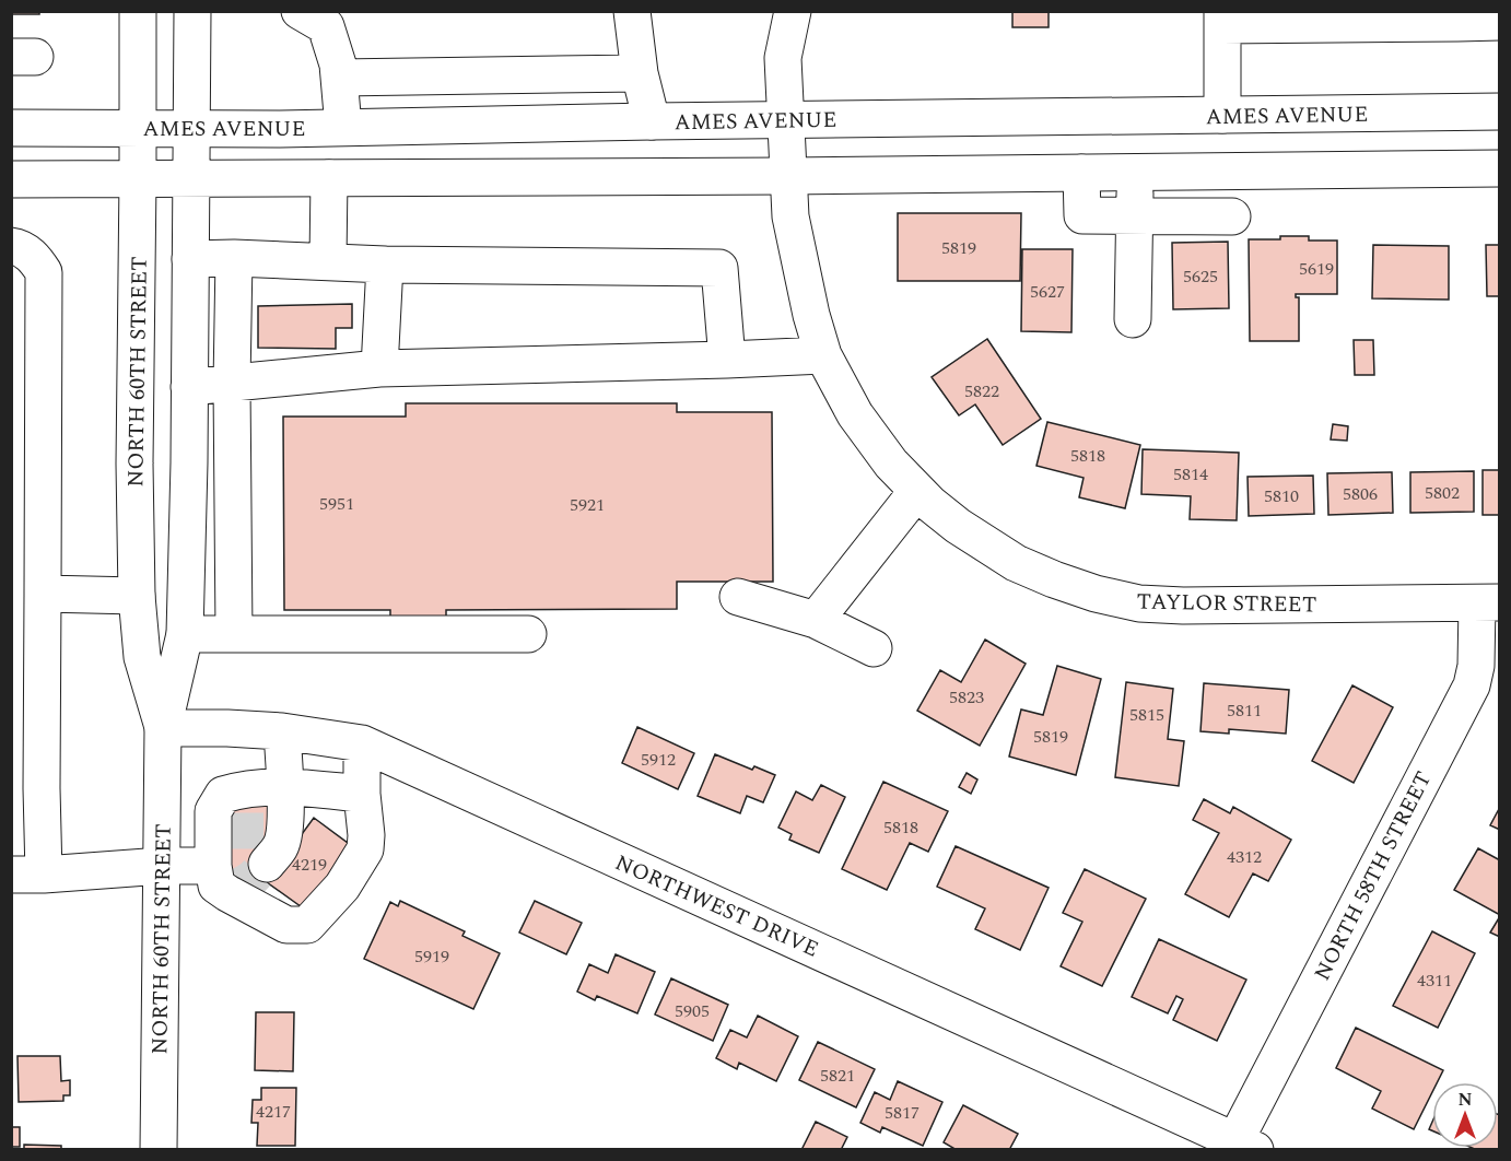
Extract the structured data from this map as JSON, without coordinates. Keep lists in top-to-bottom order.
{
  "streets": {
    "main road": [
      "AMES AVENUE",
      "NORTH 60TH STREET",
      "TAYLOR STREET",
      "NORTH 58TH STREET",
      "NORTHWEST DRIVE"
    ]
  },
  "crossings": [
    ["AMES AVENUE", "NORTH 60TH STREET"],
    ["AMES AVENUE", "TAYLOR STREET"],
    ["NORTH 60TH STREET", "NORTHWEST DRIVE"],
    ["TAYLOR STREET", "NORTH 58TH STREET"],
    ["NORTH 58TH STREET", "NORTHWEST DRIVE"]
  ],
  "house_numbers": [
    "5819",
    "5619",
    "5625",
    "5627",
    "5822",
    "5818",
    "5814",
    "5802",
    "5806",
    "5810",
    "5951",
    "5921",
    "5823",
    "5811",
    "5815",
    "5819",
    "5912",
    "5818",
    "4312",
    "4219",
    "5919",
    "4311",
    "5905",
    "5821",
    "4217",
    "5817"
  ],
  "north": "top"
}
